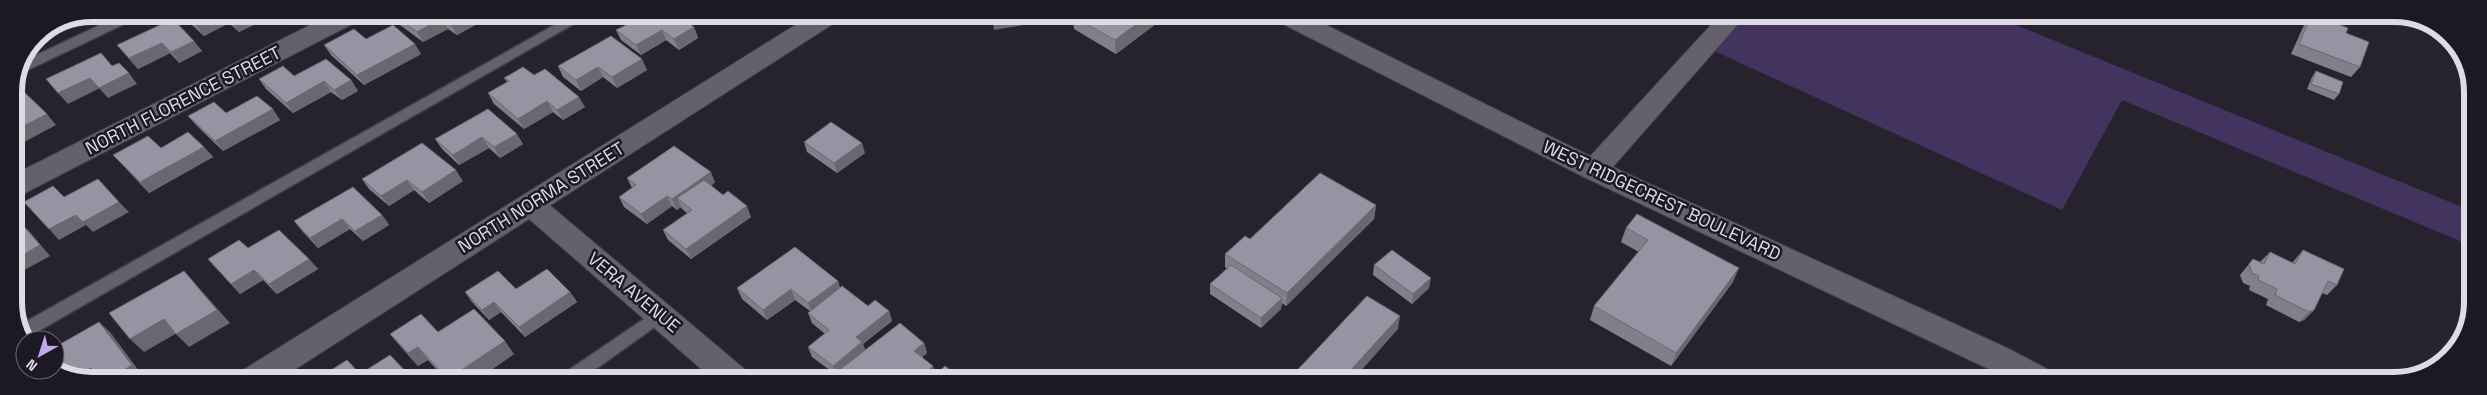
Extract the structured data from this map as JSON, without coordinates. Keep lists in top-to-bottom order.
{
  "streets": {
    "main road": [
      "NORTH FLORENCE STREET",
      "NORTH NORMA STREET",
      "WEST RIDGECREST BOULEVARD",
      "VERA AVENUE"
    ]
  },
  "crossings": [
    ["NORTH NORMA STREET", "VERA AVENUE"]
  ],
  "north": "bottom left"
}
